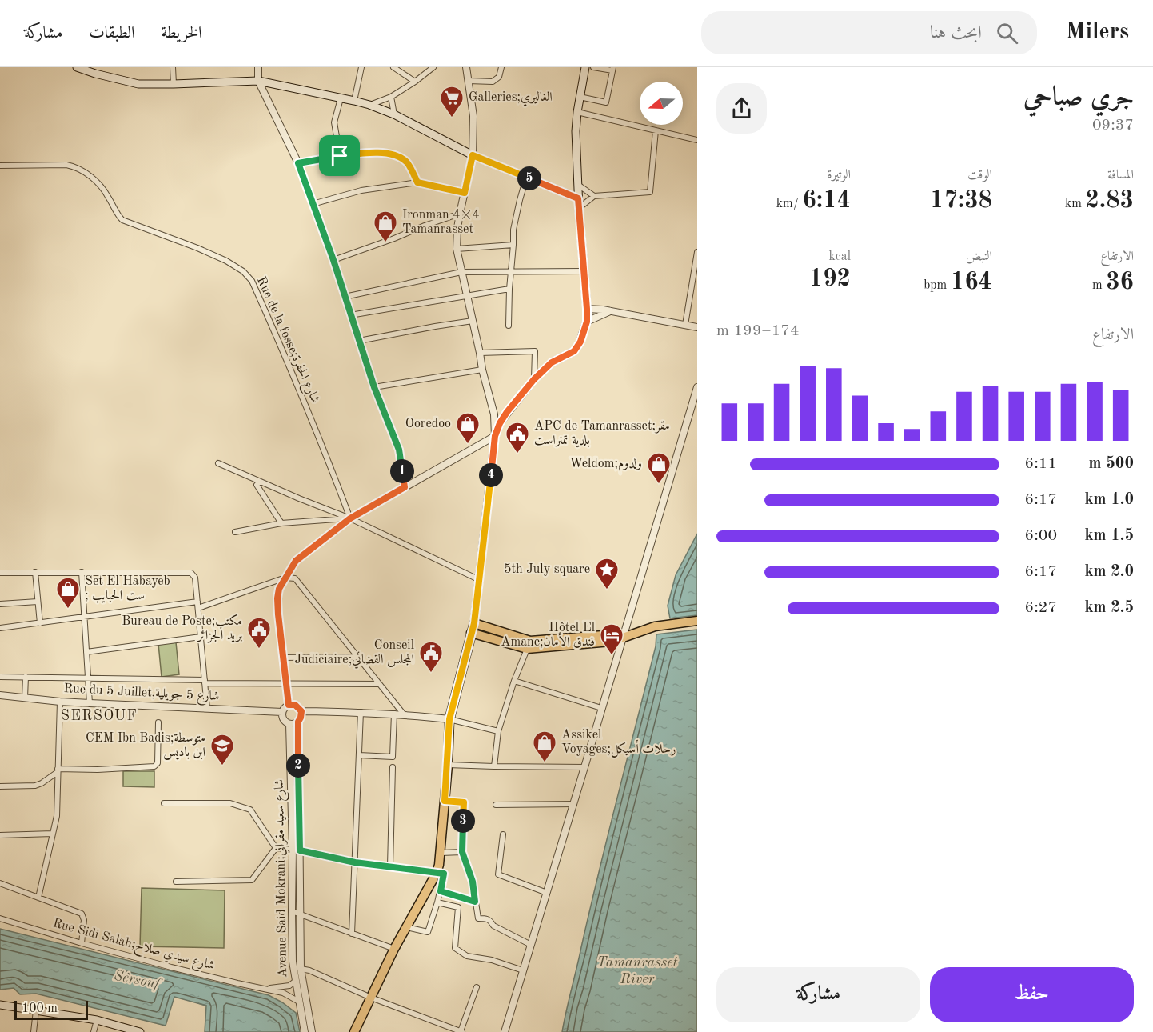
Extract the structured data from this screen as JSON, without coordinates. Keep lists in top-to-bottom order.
{
  "streets": {
    "street": [
      "Rue de la fosse;شارع الحفرة",
      "Rue du 5 Juillet,شارع 5 جويلية",
      "Avenue Said Mokrani;شارع سعيد مقراني",
      "Rue Sidi Salah;شارع سيدي صلاح"
    ]
  },
  "crossings": [
    ["Rue du 5 Juillet,شارع 5 جويلية", "Avenue Said Mokrani;شارع سعيد مقراني"],
    ["Avenue Said Mokrani;شارع سعيد مقراني", "Rue Sidi Salah;شارع سيدي صلاح"]
  ],
  "districts": ["SERSOUF"],
  "water": ["Tamanrasset River", "Sêrsouf"],
  "places": {
    "supermarket": ["Galleries;الغاليري"],
    "shop": [
      "Ironman 4×4 Tamanrasset",
      "Ooredoo",
      "Weldom;ولدوم",
      "Set El Habayeb ; ست الحبايب",
      "Assikel Voyages;رحلات أسيكل"
    ],
    "public building": ["APC de Tamanrasset;مقر بلدية تمنراست", "Bureau de Poste;مكتب بريد الجزائر", "Conseil Judiciaire;المجلس القضائي"],
    "place": ["5th July square"],
    "hotel": ["Hôtel El Amane;فندق الأمان"],
    "school or university": ["CEM Ibn Badis;متوسطة ابن باديس"]
  },
  "scale_bar": "100 m",
  "north": "left",
  "page": {
    "header": "Milers",
    "search": "ابحث هنا",
    "nav": ["الخريطة", "الطبقات", "مشاركة"],
    "heading": ["جري صباحي", "09:37"],
    "stats": [
      ["المسافة", "2.83 km"],
      ["الوقت", "17:38"],
      ["الوتيرة", "6:14 /km"],
      ["الارتفاع", "36 m"],
      ["النبض", "164 bpm"],
      ["kcal", "192"]
    ],
    "pins": [
      "5",
      "1",
      "4",
      "2",
      "3"
    ],
    "chart": ["الارتفاع", "174–199 m"],
    "list": [
      {
        "name": "500 m",
        "note": "6:11"
      },
      {
        "name": "1.0 km",
        "note": "6:17"
      },
      {
        "name": "1.5 km",
        "note": "6:00"
      },
      {
        "name": "2.0 km",
        "note": "6:17"
      },
      {
        "name": "2.5 km",
        "note": "6:27"
      }
    ],
    "buttons": ["حفظ", "مشاركة"],
    "scale": "100 m"
  }
}
